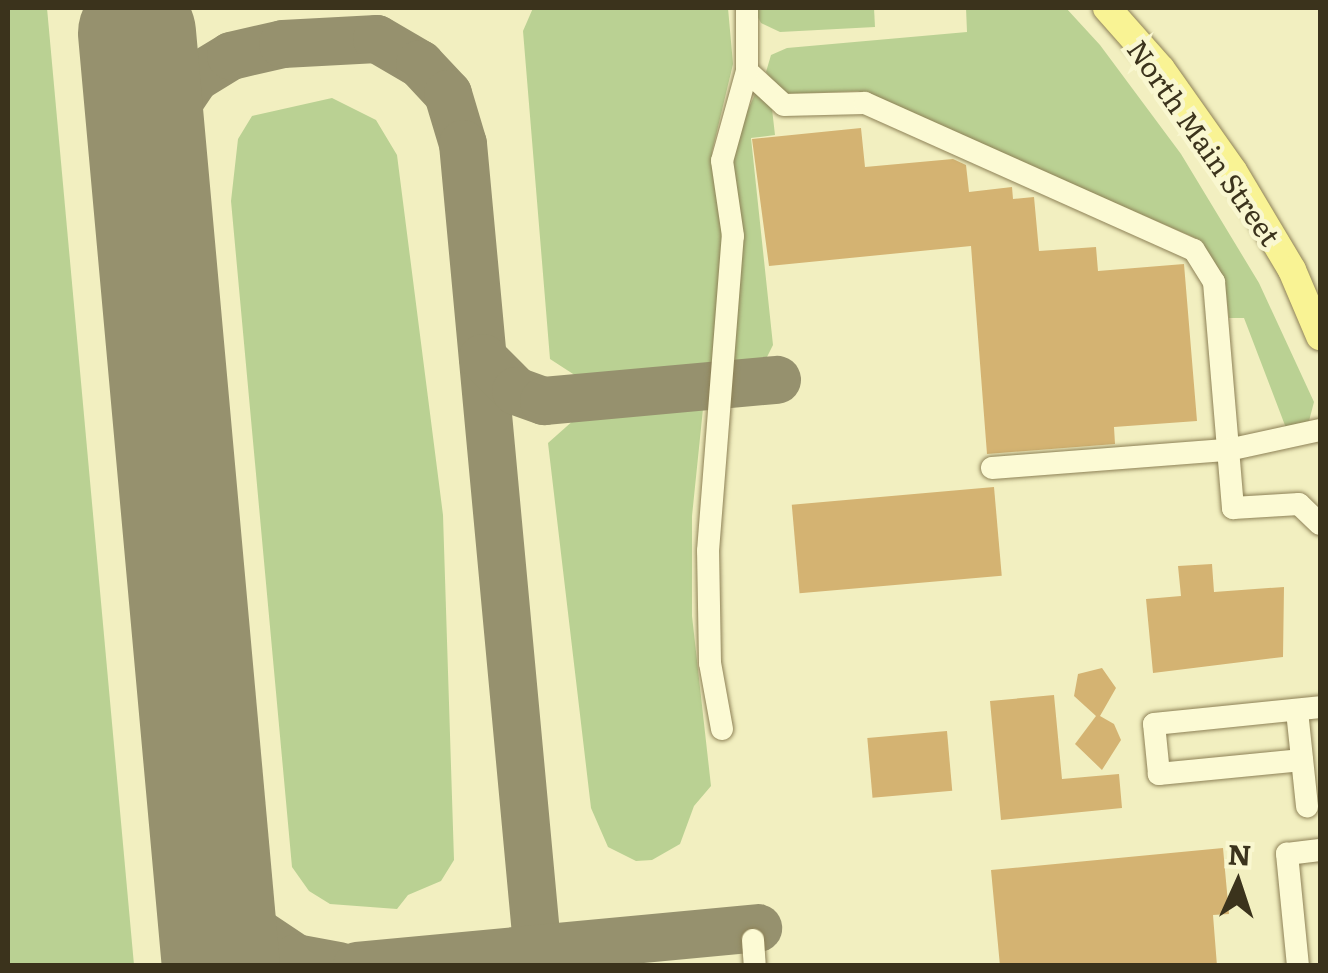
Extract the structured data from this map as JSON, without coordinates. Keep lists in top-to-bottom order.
{
  "streets": {
    "main road": ["North Main Street"]
  },
  "north": "top"
}
